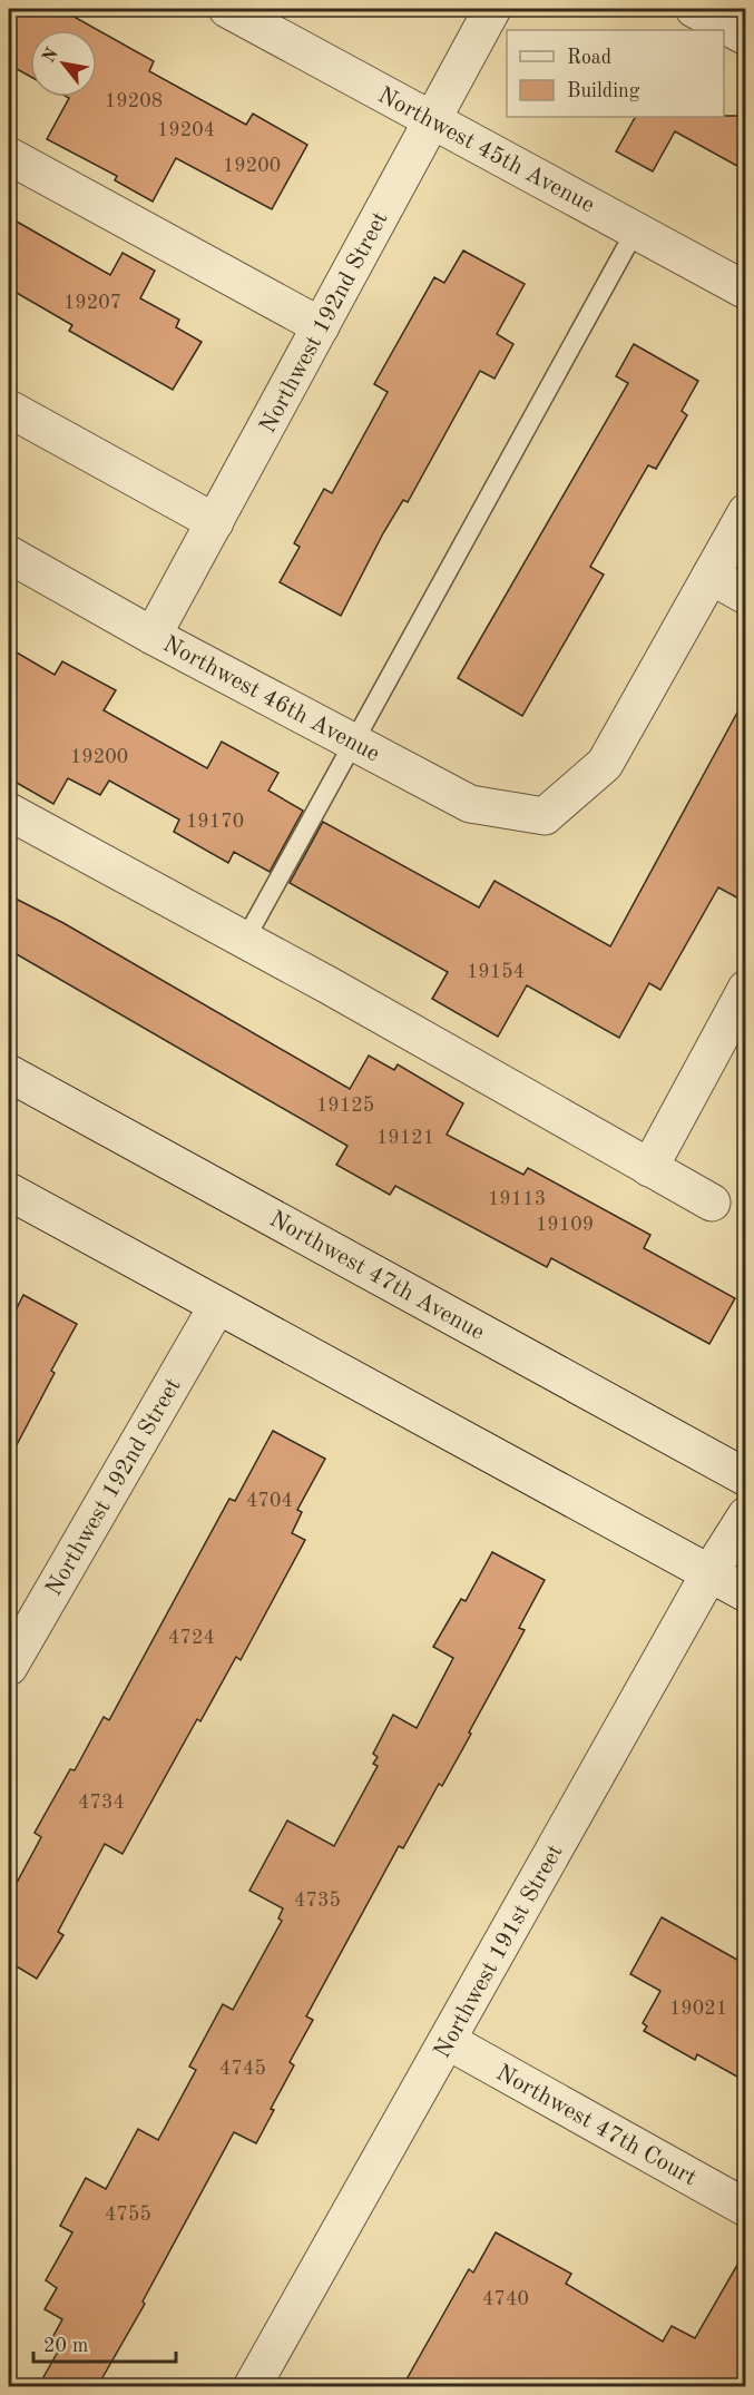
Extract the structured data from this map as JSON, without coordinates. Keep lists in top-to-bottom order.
{
  "streets": {
    "street": [
      "Northwest 45th Avenue",
      "Northwest 192nd Street",
      "Northwest 46th Avenue",
      "Northwest 47th Avenue",
      "Northwest 191st Street",
      "Northwest 47th Court"
    ]
  },
  "crossings": [
    ["Northwest 45th Avenue", "Northwest 192nd Street"],
    ["Northwest 192nd Street", "Northwest 46th Avenue"],
    ["Northwest 191st Street", "Northwest 47th Court"]
  ],
  "house_numbers": [
    "19208",
    "19204",
    "19200",
    "19207",
    "19200",
    "19170",
    "19154",
    "19125",
    "19121",
    "19113",
    "19109",
    "4704",
    "4724",
    "4734",
    "4735",
    "19021",
    "4745",
    "4755",
    "4740"
  ],
  "legend": ["Road", "Building"],
  "scale_bar": "20 m",
  "north": "top left"
}
